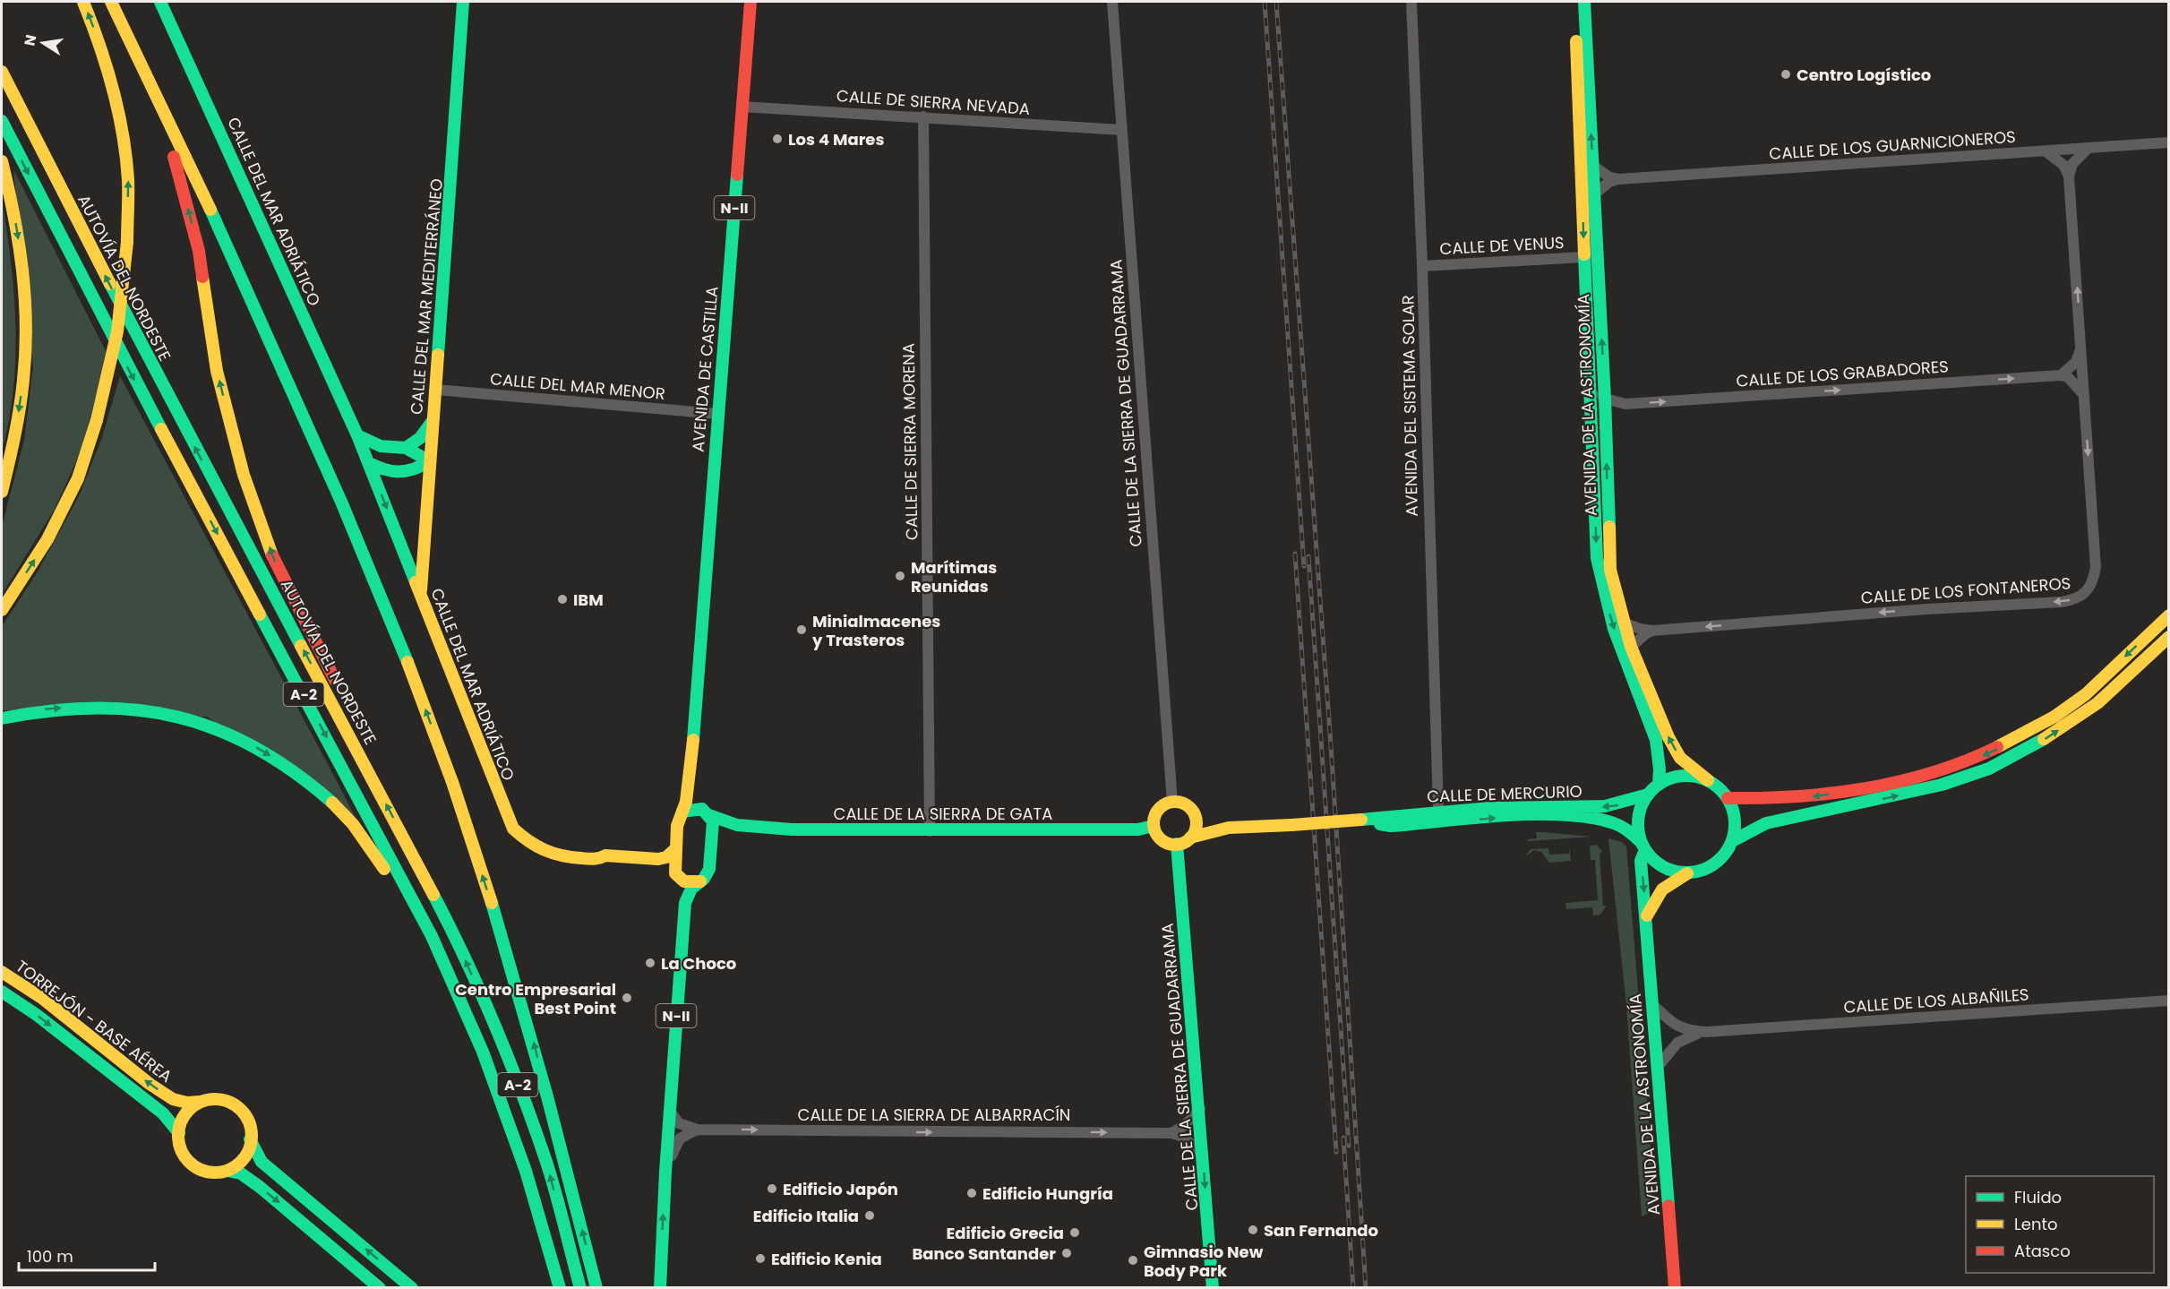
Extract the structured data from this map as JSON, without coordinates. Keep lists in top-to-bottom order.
{
  "streets": {
    "main road": [
      "N-II",
      "CALLE DEL MAR ADRIÁTICO",
      "AUTOVÍA DEL NORDESTE",
      "CALLE DEL MAR MEDITERRÁNEO",
      "AVENIDA DE CASTILLA",
      "CALLE DE LA SIERRA DE GUADARRAMA",
      "AVENIDA DE LA ASTRONOMÍA",
      "A-2",
      "CALLE DE MERCURIO",
      "CALLE DE LA SIERRA DE GATA",
      "TORREJÓN - BASE AÉREA"
    ],
    "street": [
      "CALLE DE SIERRA NEVADA",
      "CALLE DE LOS GUARNICIONEROS",
      "CALLE DE VENUS",
      "CALLE DE LOS GRABADORES",
      "CALLE DEL MAR MENOR",
      "AVENIDA DEL SISTEMA SOLAR",
      "CALLE DE SIERRA MORENA",
      "CALLE DE LOS FONTANEROS",
      "CALLE DE LOS ALBAÑILES",
      "CALLE DE LA SIERRA DE ALBARRACÍN"
    ]
  },
  "crossings": [
    ["CALLE DE SIERRA NEVADA", "AVENIDA DE CASTILLA"],
    ["CALLE DE SIERRA NEVADA", "CALLE DE LA SIERRA DE GUADARRAMA"],
    ["CALLE DE SIERRA NEVADA", "CALLE DE SIERRA MORENA"],
    ["CALLE DE LOS GUARNICIONEROS", "AVENIDA DE LA ASTRONOMÍA"],
    ["N-II", "CALLE DEL MAR ADRIÁTICO"],
    ["N-II", "AVENIDA DE CASTILLA"],
    ["N-II", "CALLE DE LA SIERRA DE GATA"],
    ["N-II", "CALLE DE LA SIERRA DE ALBARRACÍN"],
    ["CALLE DEL MAR ADRIÁTICO", "CALLE DEL MAR MEDITERRÁNEO"],
    ["CALLE DE VENUS", "AVENIDA DE LA ASTRONOMÍA"],
    ["CALLE DE VENUS", "AVENIDA DEL SISTEMA SOLAR"],
    ["CALLE DEL MAR MEDITERRÁNEO", "CALLE DEL MAR MENOR"],
    ["AVENIDA DE CASTILLA", "CALLE DEL MAR MENOR"],
    ["AVENIDA DE CASTILLA", "CALLE DE LA SIERRA DE GATA"],
    ["CALLE DE LOS GRABADORES", "AVENIDA DE LA ASTRONOMÍA"],
    ["CALLE DE LA SIERRA DE GUADARRAMA", "CALLE DE LA SIERRA DE GATA"],
    ["AVENIDA DE LA ASTRONOMÍA", "CALLE DE LOS FONTANEROS"],
    ["AVENIDA DE LA ASTRONOMÍA", "CALLE DE MERCURIO"],
    ["AVENIDA DE LA ASTRONOMÍA", "CALLE DE LOS ALBAÑILES"],
    ["AVENIDA DEL SISTEMA SOLAR", "CALLE DE MERCURIO"],
    ["CALLE DE SIERRA MORENA", "CALLE DE LA SIERRA DE GATA"]
  ],
  "one_way": ["CALLE DE LOS GRABADORES", "CALLE DE LA SIERRA DE ALBARRACÍN"],
  "places": [
    "Centro Logístico",
    "Los 4 Mares",
    "Marítimas Reunidas",
    "IBM",
    "Minialmacenes y Trasteros",
    "La Choco",
    "Centro Empresarial Best Point",
    "Edificio Japón",
    "Edificio Hungría",
    "Edificio Italia",
    "San Fernando",
    "Edificio Grecia",
    "Banco Santander",
    "Edificio Kenia",
    "Gimnasio New Body Park"
  ],
  "legend": ["Fluido", "Lento", "Atasco"],
  "scale_bar": "100 m",
  "north": "left"
}
